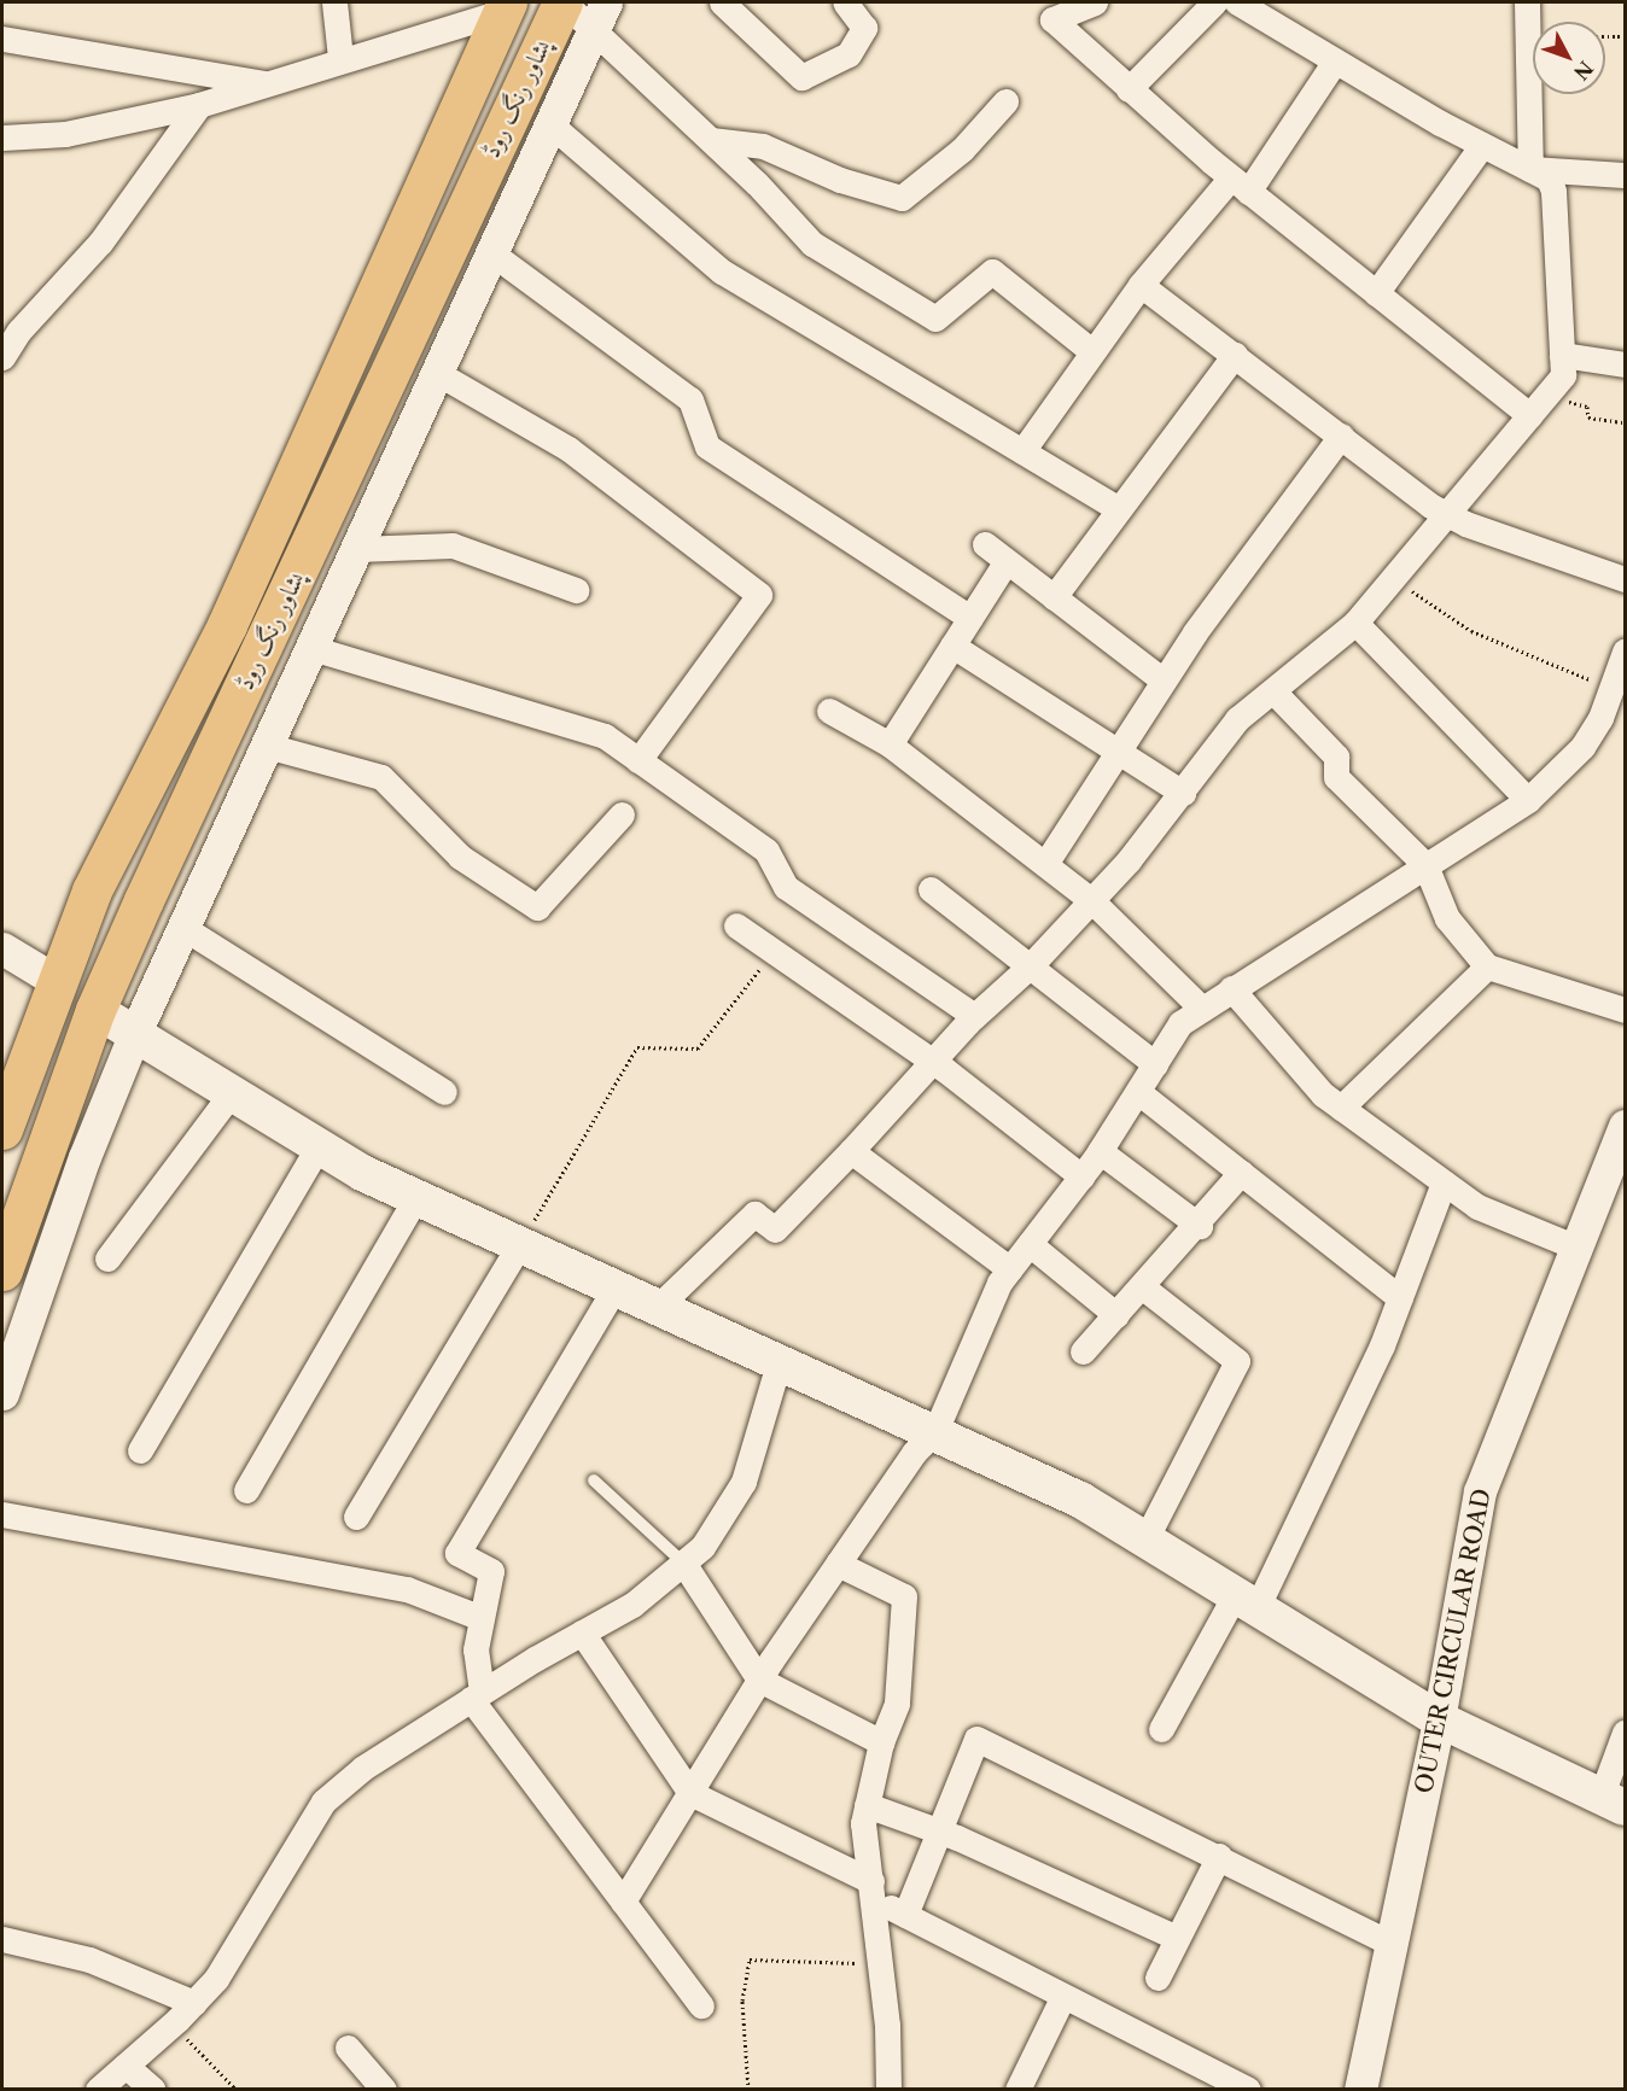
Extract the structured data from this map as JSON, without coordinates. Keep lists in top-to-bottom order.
{
  "streets": {
    "highway": ["پشاور رنگ روڈ"],
    "street": ["OUTER CIRCULAR ROAD"]
  },
  "north": "bottom right"
}
